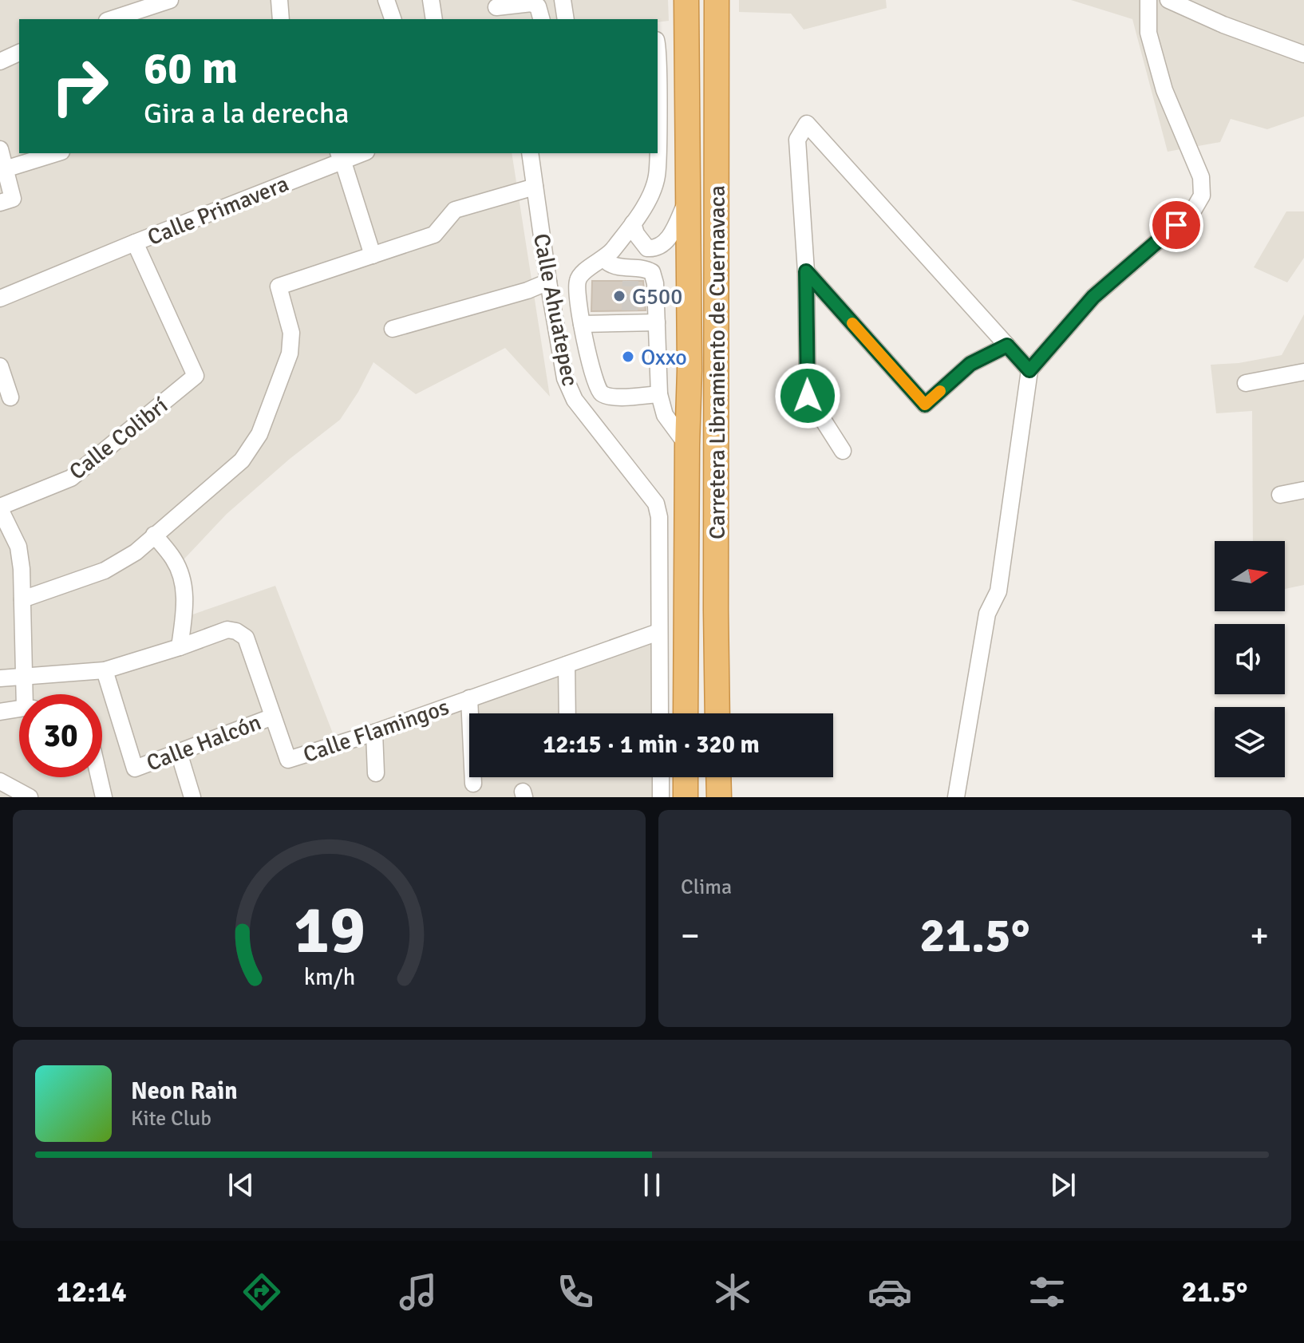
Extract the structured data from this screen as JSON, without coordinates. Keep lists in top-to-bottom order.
{
  "streets": {
    "highway": ["Carretera Libramiento de Cuernavaca"],
    "street": [
      "Calle Primavera",
      "Calle Ahuatepec",
      "Calle Colibrí",
      "Calle Flamingos",
      "Calle Halcón"
    ]
  },
  "crossings": [
    ["Calle Primavera", "Calle Colibrí"],
    ["Calle Ahuatepec", "Calle Flamingos"],
    ["Calle Colibrí", "Calle Flamingos"],
    ["Calle Flamingos", "Calle Halcón"]
  ],
  "places": ["G500", "Oxxo"],
  "north": "right",
  "page": {
    "turn": ["60 m", "Gira a la derecha"],
    "limit": "30",
    "trip": "12:15 · 1 min · 320 m",
    "tile": "Clima",
    "heat": ["−", "21.5°", "+"],
    "song": ["Neon Rain", "Kite Club"],
    "tabs": ["12:14", "21.5°"],
    "gauge": ["19", "km/h"]
  }
}
